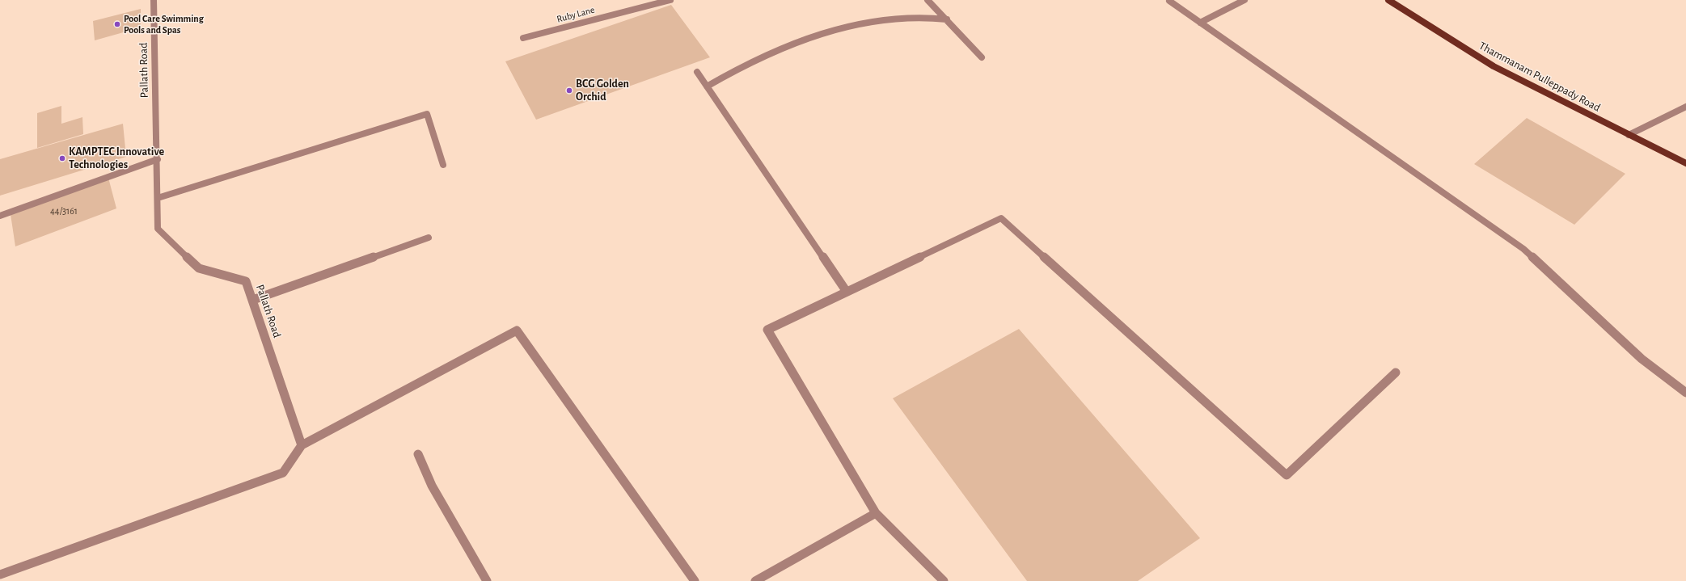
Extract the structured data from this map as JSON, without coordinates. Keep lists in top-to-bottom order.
{
  "streets": {
    "main road": ["Thammanam Pulleppady Road"],
    "street": ["Ruby Lane", "Pallath Road"]
  },
  "places": ["Pool Care Swimming Pools and Spas", "BCG Golden Orchid", "KAMPTEC Innovative Technologies"],
  "house_numbers": ["44/3161"]
}
